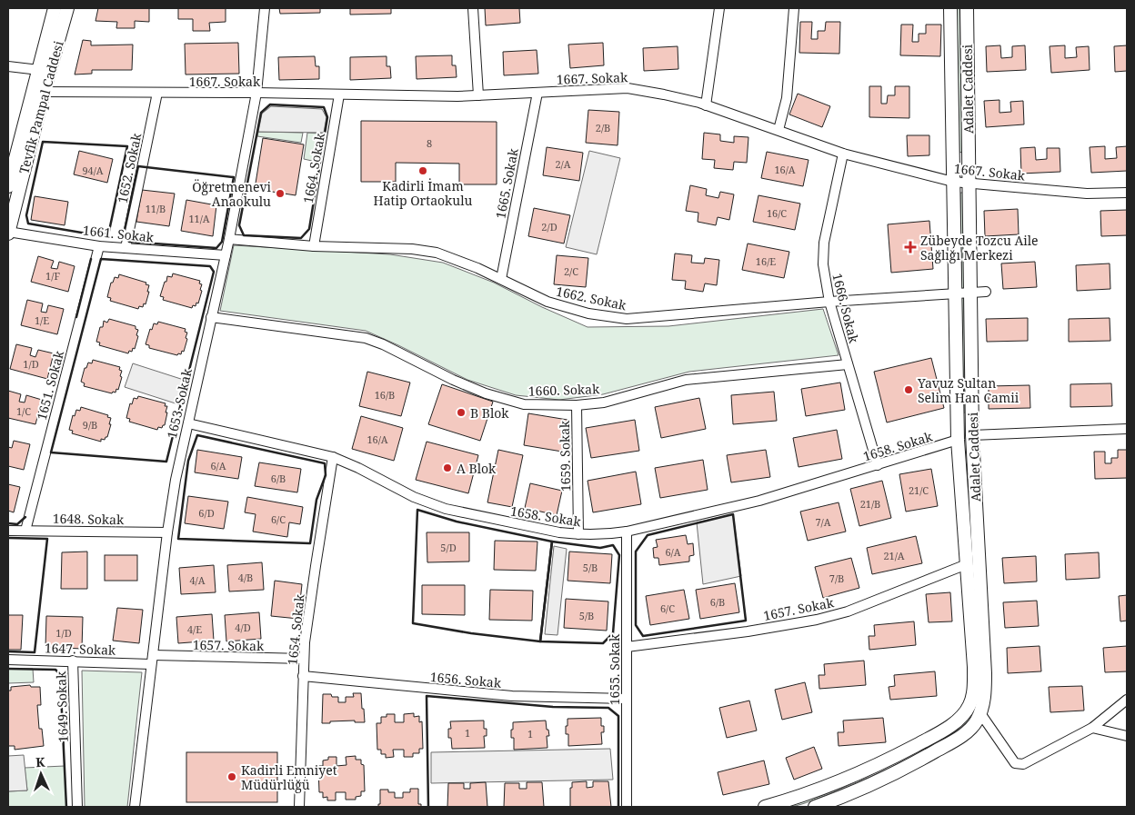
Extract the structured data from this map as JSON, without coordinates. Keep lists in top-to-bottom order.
{
  "streets": {
    "street": [
      "1667. Sokak",
      "Adalet Caddesi",
      "Tevfik Pampal Caddesi",
      "1652. Sokak",
      "1664. Sokak",
      "1665. Sokak",
      "1661. Sokak",
      "1662. Sokak",
      "1666. Sokak",
      "1651. Sokak",
      "1660. Sokak",
      "1653. Sokak",
      "1658. Sokak",
      "1659. Sokak",
      "1648. Sokak",
      "1657. Sokak",
      "1654. Sokak",
      "1647. Sokak",
      "1655. Sokak",
      "1656. Sokak",
      "1649. Sokak"
    ]
  },
  "crossings": [
    ["1667. Sokak", "Adalet Caddesi"],
    ["1667. Sokak", "Tevfik Pampal Caddesi"],
    ["1667. Sokak", "1652. Sokak"],
    ["1667. Sokak", "1664. Sokak"],
    ["1667. Sokak", "1665. Sokak"],
    ["1667. Sokak", "1666. Sokak"],
    ["1667. Sokak", "1653. Sokak"],
    ["Adalet Caddesi", "1662. Sokak"],
    ["Tevfik Pampal Caddesi", "1661. Sokak"],
    ["1652. Sokak", "1661. Sokak"],
    ["1664. Sokak", "1662. Sokak"],
    ["1665. Sokak", "1662. Sokak"],
    ["1661. Sokak", "1651. Sokak"],
    ["1661. Sokak", "1653. Sokak"],
    ["1662. Sokak", "1666. Sokak"],
    ["1662. Sokak", "1653. Sokak"],
    ["1666. Sokak", "1660. Sokak"],
    ["1666. Sokak", "1658. Sokak"],
    ["1651. Sokak", "1648. Sokak"],
    ["1660. Sokak", "1653. Sokak"],
    ["1660. Sokak", "1659. Sokak"],
    ["1653. Sokak", "1658. Sokak"],
    ["1653. Sokak", "1648. Sokak"],
    ["1653. Sokak", "1657. Sokak"],
    ["1653. Sokak", "1647. Sokak"],
    ["1658. Sokak", "1659. Sokak"],
    ["1658. Sokak", "1654. Sokak"],
    ["1658. Sokak", "1655. Sokak"],
    ["1657. Sokak", "1654. Sokak"],
    ["1657. Sokak", "1647. Sokak"],
    ["1657. Sokak", "1655. Sokak"],
    ["1654. Sokak", "1656. Sokak"],
    ["1647. Sokak", "1649. Sokak"],
    ["1655. Sokak", "1656. Sokak"]
  ],
  "places": {
    "other": [
      "Kadirli İmam Hatip Ortaokulu",
      "Öğretmenevi Anaokulu",
      "Yavuz Sultan Selim Han Camii",
      "B Blok",
      "A Blok",
      "Kadirli Emniyet Müdürlüğü"
    ],
    "health": ["Zübeyde Tozcu Aile Sağlığı Merkezi"]
  },
  "house_numbers": [
    "2/B",
    "8",
    "2/A",
    "16/A",
    "94/A",
    "11/B",
    "16/C",
    "11/A",
    "2/D",
    "16/E",
    "2/C",
    "1/F",
    "1/E",
    "1/D",
    "16/B",
    "1/C",
    "9/B",
    "16/A",
    "6/A",
    "6/B",
    "21/C",
    "21/B",
    "6/D",
    "6/C",
    "7/A",
    "5/D",
    "6/A",
    "21/A",
    "5/B",
    "4/B",
    "7/B",
    "4/A",
    "6/B",
    "6/C",
    "5/B",
    "4/D",
    "4/E",
    "1/D",
    "1",
    "1"
  ],
  "north": "top"
}
